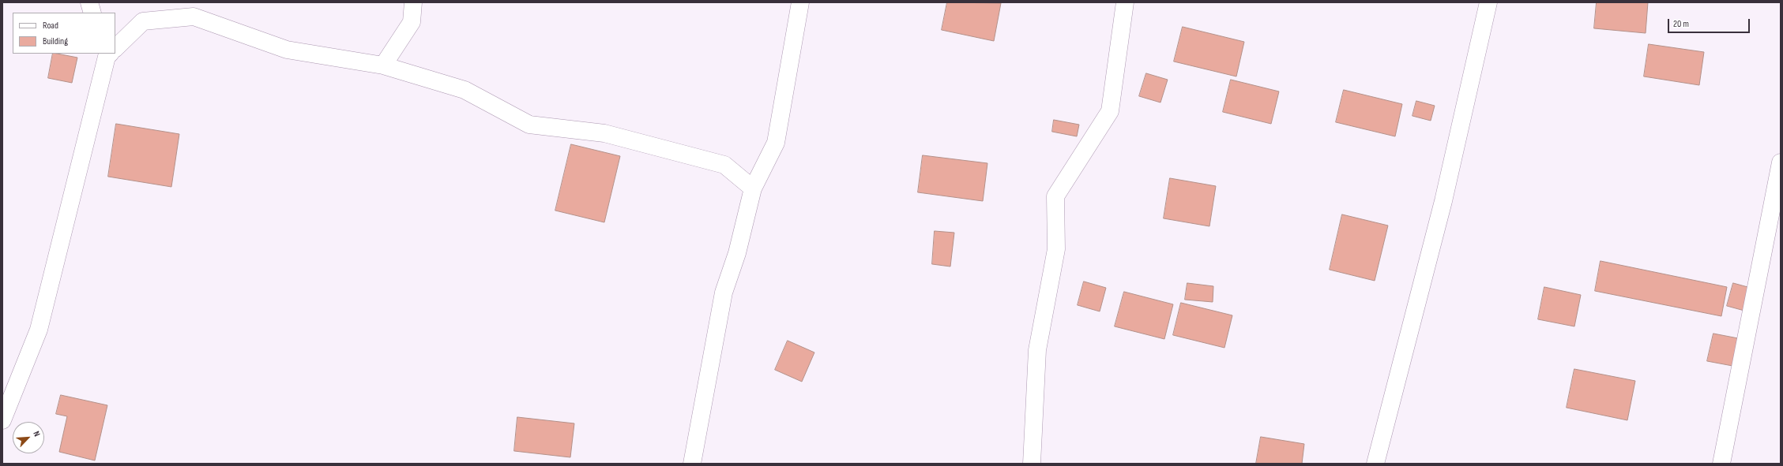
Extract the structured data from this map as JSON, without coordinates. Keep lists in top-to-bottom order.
{
  "legend": ["Road", "Building"],
  "scale_bar": "20 m",
  "north": "top right"
}
